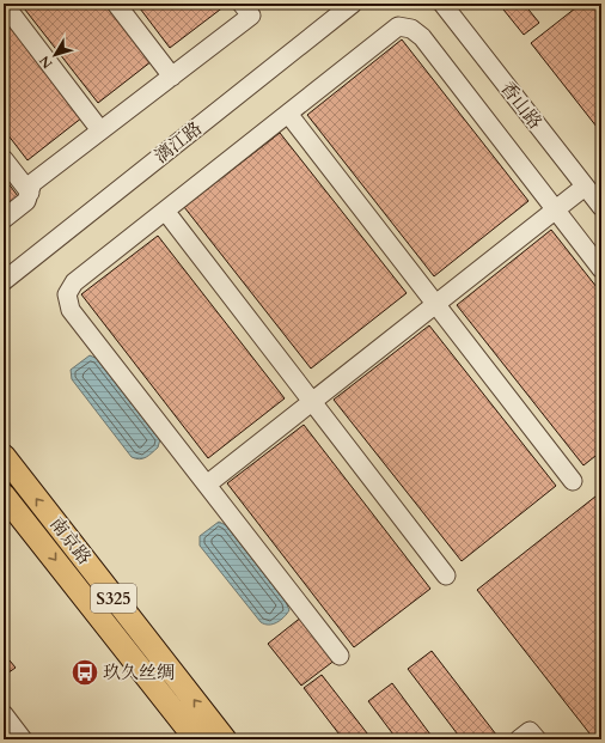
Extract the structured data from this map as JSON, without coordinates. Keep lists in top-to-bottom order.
{
  "streets": {
    "main road": ["南京路", "S325"],
    "street": ["香山路", "漓江路"]
  },
  "places": {
    "bus stop": ["玖久丝绸"]
  },
  "north": "bottom left"
}
